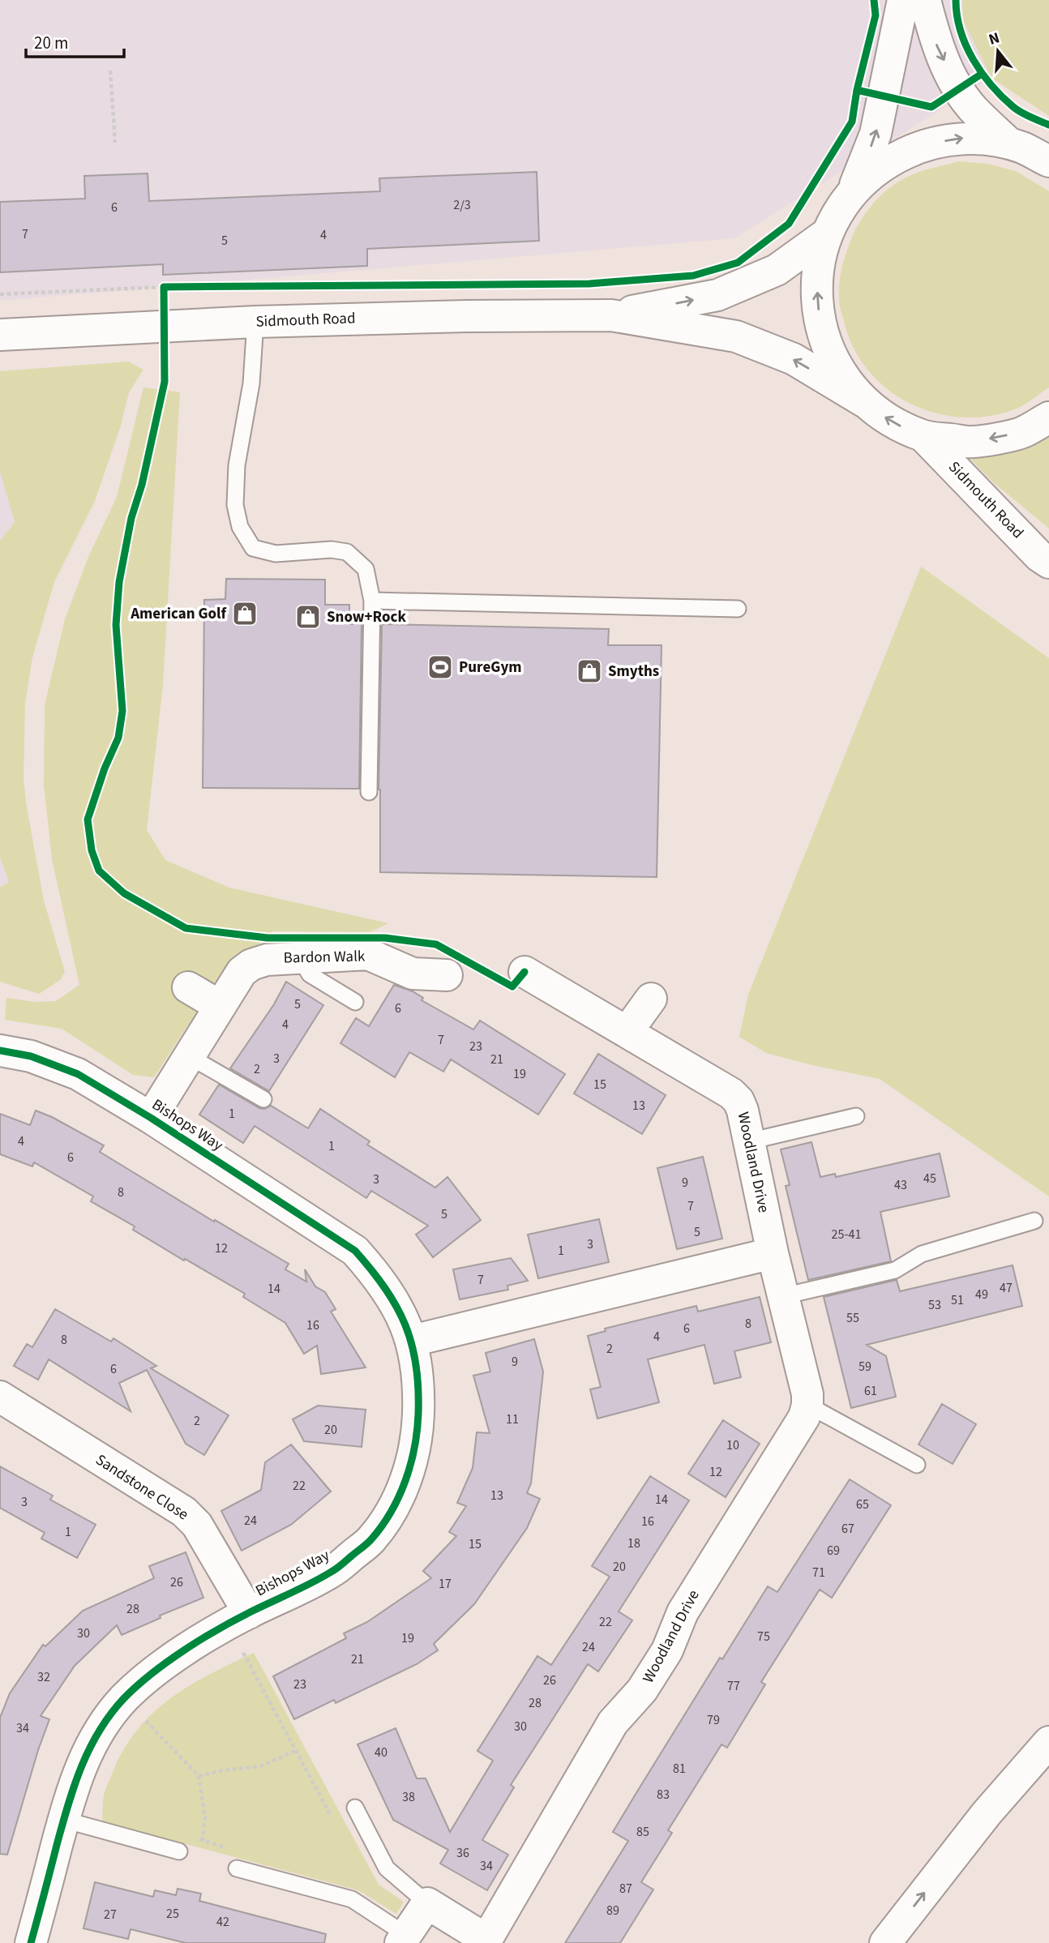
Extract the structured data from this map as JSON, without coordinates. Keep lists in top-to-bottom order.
{
  "streets": {
    "street": [
      "Sidmouth Road",
      "Bardon Walk",
      "Bishops Way",
      "Woodland Drive",
      "Sandstone Close"
    ]
  },
  "crossings": [
    ["Bardon Walk", "Bishops Way"],
    ["Bishops Way", "Sandstone Close"]
  ],
  "places": {
    "shop": ["American Golf", "Snow+Rock", "Smyths"],
    "sports": ["PureGym"]
  },
  "house_numbers": [
    "2/3",
    "6",
    "7",
    "4",
    "5",
    "5",
    "6",
    "4",
    "7",
    "23",
    "3",
    "21",
    "2",
    "19",
    "15",
    "13",
    "1",
    "4",
    "1",
    "6",
    "45",
    "3",
    "9",
    "43",
    "8",
    "7",
    "5",
    "5",
    "25-41",
    "3",
    "12",
    "1",
    "7",
    "47",
    "14",
    "49",
    "51",
    "53",
    "55",
    "8",
    "16",
    "6",
    "4",
    "8",
    "2",
    "9",
    "59",
    "6",
    "61",
    "11",
    "2",
    "20",
    "10",
    "12",
    "22",
    "13",
    "14",
    "3",
    "65",
    "24",
    "16",
    "67",
    "1",
    "18",
    "15",
    "69",
    "20",
    "71",
    "26",
    "17",
    "28",
    "22",
    "30",
    "75",
    "19",
    "24",
    "21",
    "32",
    "26",
    "23",
    "77",
    "28",
    "79",
    "30",
    "34",
    "40",
    "81",
    "83",
    "38",
    "85",
    "36",
    "34",
    "87",
    "89",
    "25",
    "27",
    "42"
  ],
  "scale_bar": "20 m",
  "north": "top"
}
